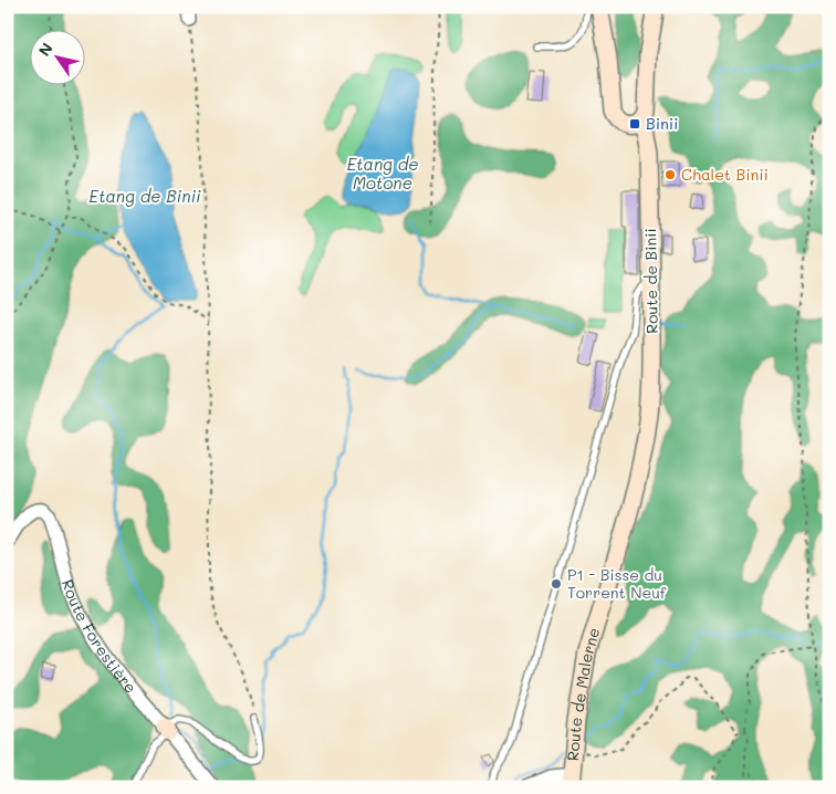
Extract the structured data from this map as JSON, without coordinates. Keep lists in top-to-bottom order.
{
  "streets": {
    "street": ["Route de Binii", "Route Forestière", "Route de Malerne"]
  },
  "crossings": [
    ["Route de Binii", "Route de Malerne"]
  ],
  "water": ["Etang de Motone", "Etang de Binii"],
  "places": {
    "transit": ["Binii"],
    "other": ["Chalet Binii", "P1 - Bisse du Torrent Neuf"]
  },
  "north": "top left"
}
